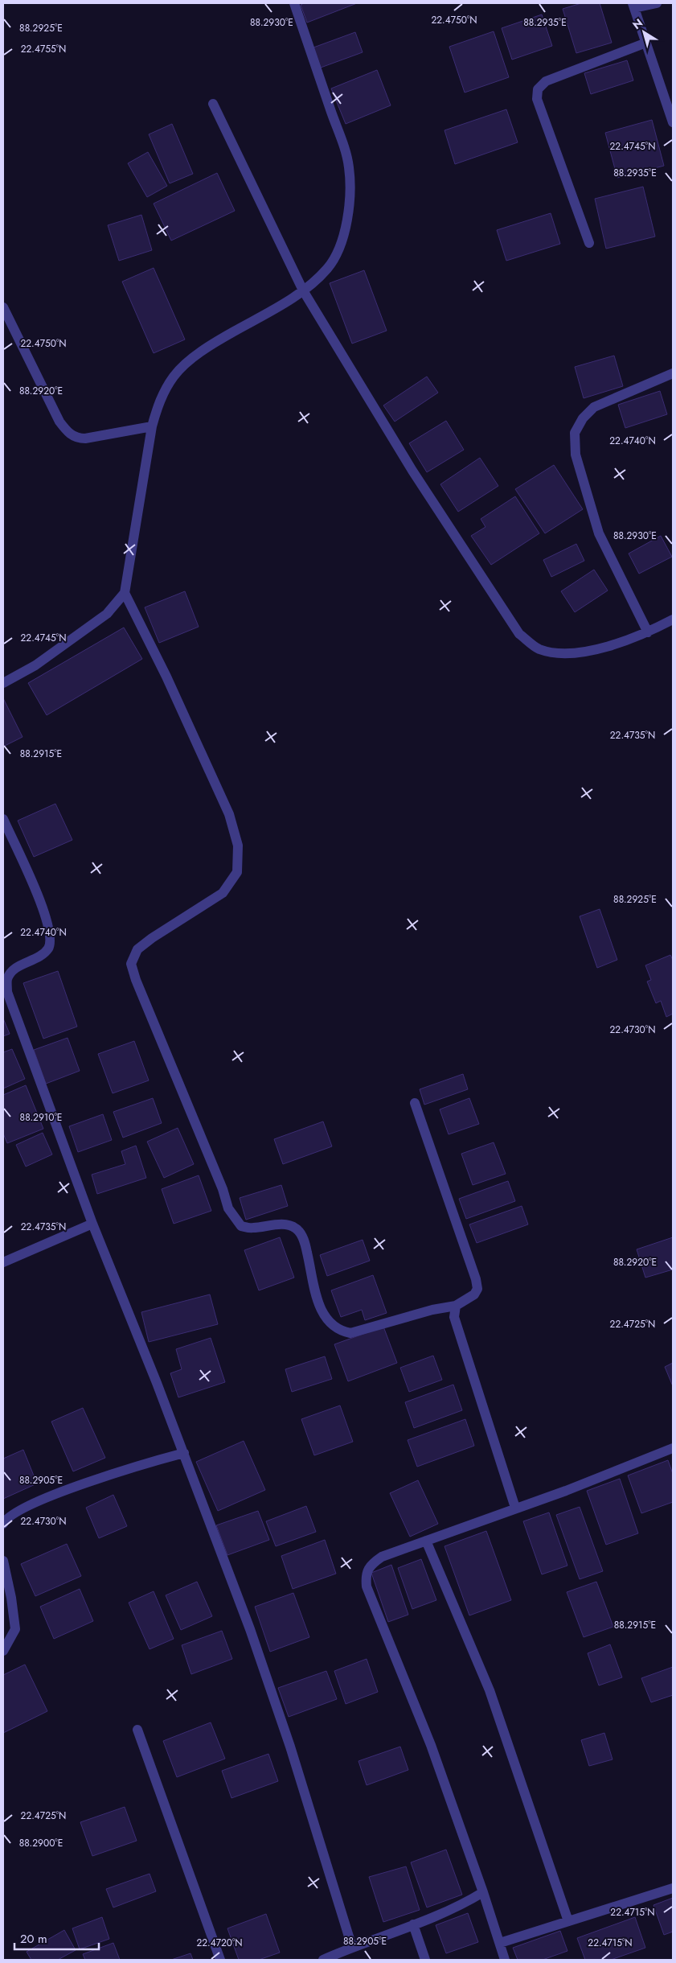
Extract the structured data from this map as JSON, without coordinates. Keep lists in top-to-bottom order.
{
  "scale_bar": "20 m",
  "north": "top left",
  "coordinates": [
    "22.4750°N",
    "88.2930°E",
    "88.2935°E",
    "88.2925°E",
    "22.4755°N",
    "22.4745°N",
    "88.2920°E",
    "22.4740°N",
    "22.4735°N",
    "88.2915°E",
    "22.4730°N",
    "88.2910°E",
    "22.4725°N",
    "88.2905°E",
    "88.2900°E",
    "22.4715°N",
    "22.4720°N"
  ]
}
